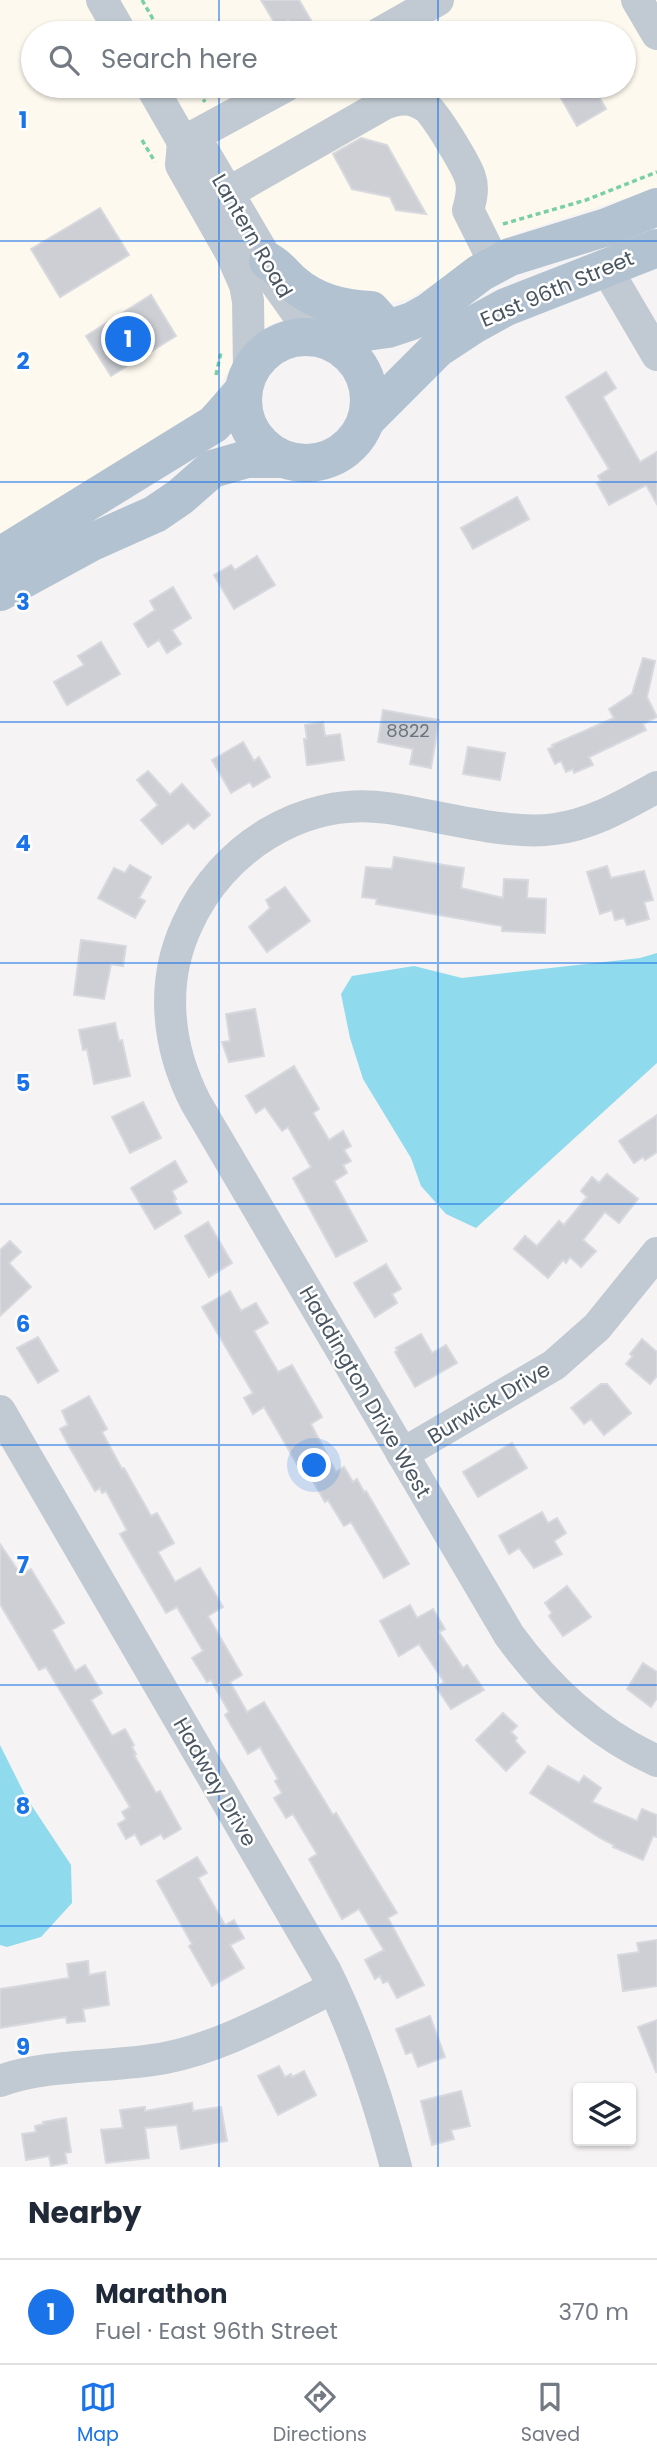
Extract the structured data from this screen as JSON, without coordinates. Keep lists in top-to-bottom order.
{
  "streets": {
    "main road": ["East 96th Street"],
    "street": [
      "Lantern Road",
      "Haddington Drive West",
      "Burwick Drive",
      "Hadway Drive"
    ]
  },
  "crossings": [
    ["Lantern Road", "East 96th Street"],
    ["Haddington Drive West", "Burwick Drive"]
  ],
  "house_numbers": ["8822"],
  "page": {
    "search": "Search here",
    "pins": "1",
    "heading": "Nearby",
    "list": [
      {
        "mark": "1",
        "name": "Marathon",
        "note": "Fuel · East 96th Street",
        "value": "370 m"
      }
    ],
    "nav": ["Map", "Directions", "Saved"]
  },
  "grid": {
    "rows": [
      "1",
      "2",
      "3",
      "4",
      "5",
      "6",
      "7",
      "8",
      "9"
    ]
  }
}
